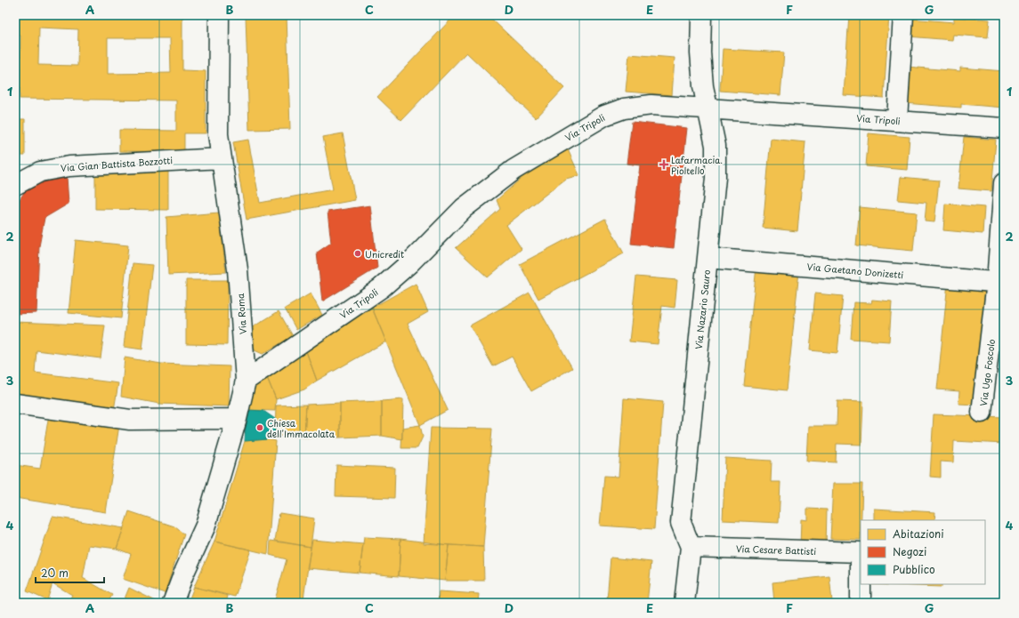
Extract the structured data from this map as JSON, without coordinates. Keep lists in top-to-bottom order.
{
  "streets": {
    "street": [
      "Via Tripoli",
      "Via Gian Battista Bozzotti",
      "Via Gaetano Donizetti",
      "Via Nazario Sauro",
      "Via Roma",
      "Via Ugo Foscolo",
      "Via Cesare Battisti"
    ]
  },
  "crossings": [
    ["Via Tripoli", "Via Nazario Sauro"],
    ["Via Tripoli", "Via Roma"],
    ["Via Gian Battista Bozzotti", "Via Roma"],
    ["Via Gaetano Donizetti", "Via Nazario Sauro"],
    ["Via Gaetano Donizetti", "Via Ugo Foscolo"],
    ["Via Nazario Sauro", "Via Cesare Battisti"]
  ],
  "places": {
    "health": ["Lafarmacia. Pioltello"],
    "other": ["Unicredit", "Chiesa dell'Immacolata"]
  },
  "legend": ["Abitazioni", "Negozi", "Pubblico"],
  "scale_bar": "20 m",
  "grid": {
    "columns": [
      "A",
      "B",
      "C",
      "D",
      "E",
      "F",
      "G"
    ],
    "rows": [
      "1",
      "2",
      "3",
      "4"
    ]
  }
}
